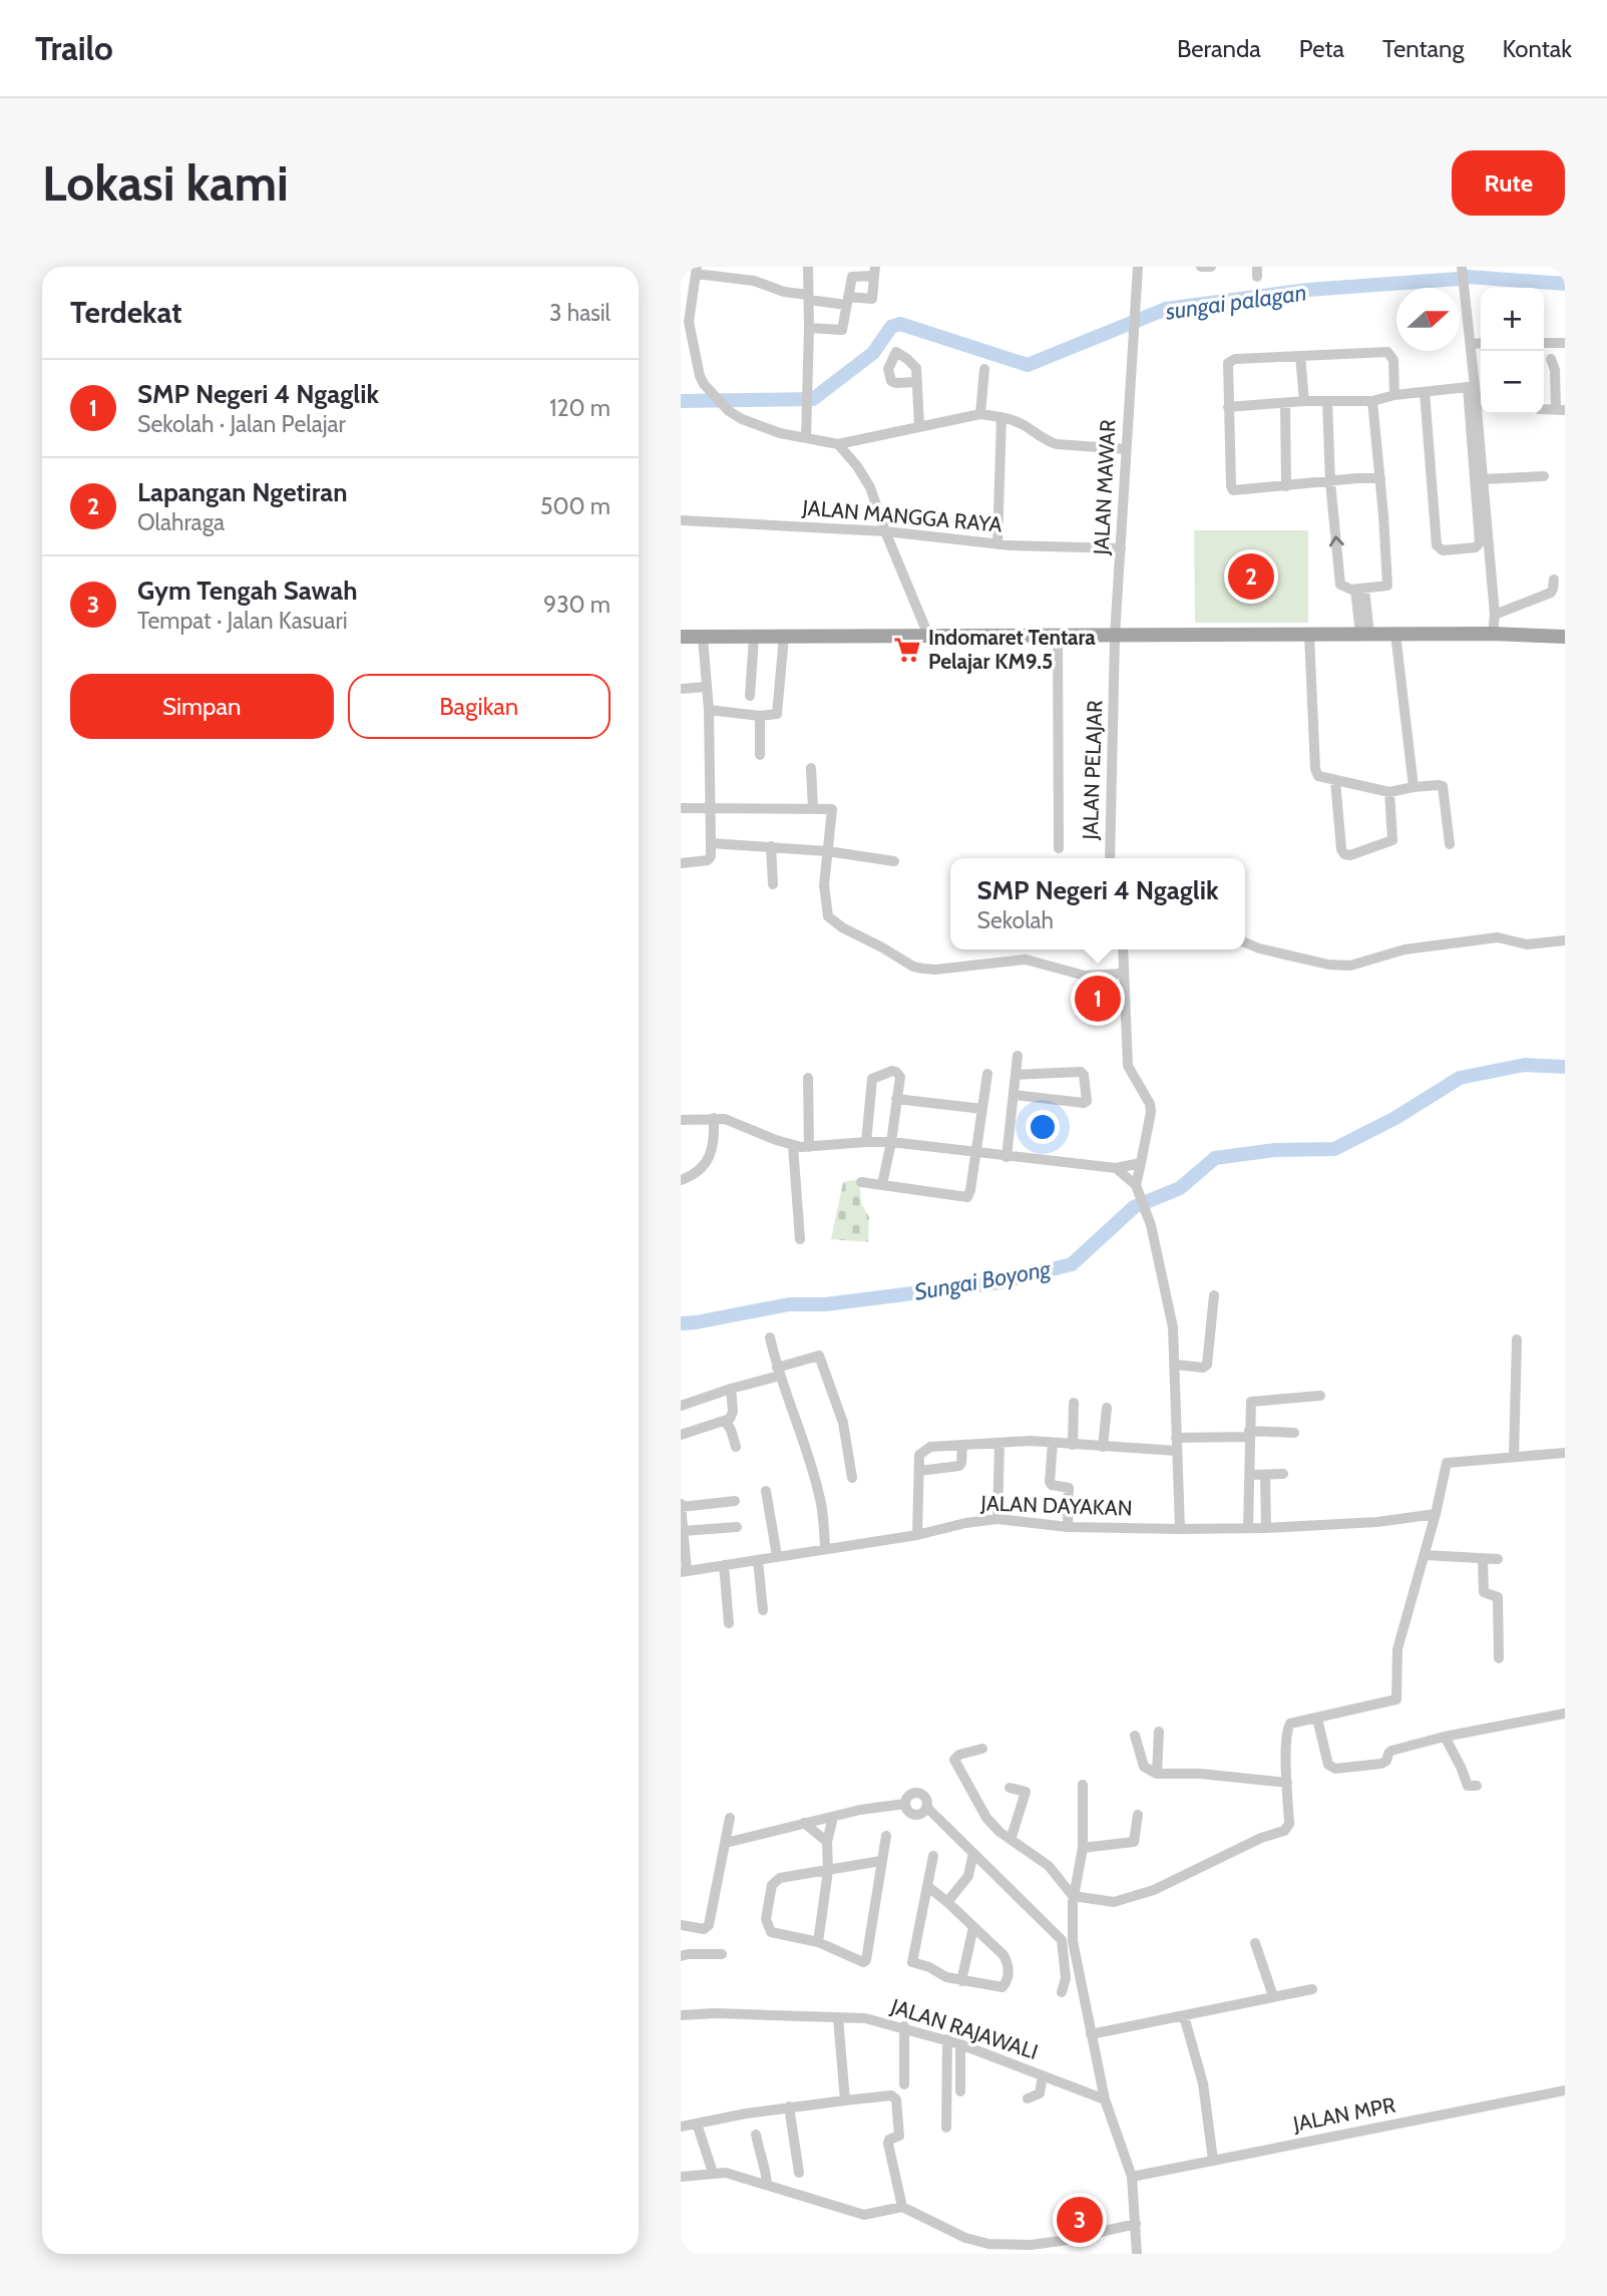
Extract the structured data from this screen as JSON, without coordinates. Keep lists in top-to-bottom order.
{
  "streets": {
    "street": [
      "JALAN MAWAR",
      "JALAN MANGGA RAYA",
      "JALAN PELAJAR",
      "JALAN DAYAKAN",
      "JALAN RAJAWALI",
      "JALAN MPR"
    ]
  },
  "crossings": [
    ["JALAN MAWAR", "JALAN MANGGA RAYA"],
    ["JALAN MAWAR", "JALAN PELAJAR"]
  ],
  "water": ["sungai palagan", "Sungai Boyong"],
  "places": {
    "supermarket": ["Indomaret Tentara Pelajar KM9.5"]
  },
  "north": "right",
  "page": {
    "header": "Trailo",
    "nav": [
      "Beranda",
      "Peta",
      "Tentang",
      "Kontak"
    ],
    "buttons": [
      "Rute",
      ["Simpan", "Bagikan"]
    ],
    "title": "Lokasi kami",
    "heading": ["Terdekat", "3 hasil"],
    "map_buttons": ["+", "−"],
    "list": [
      {
        "mark": "1",
        "name": "SMP Negeri 4 Ngaglik",
        "note": "Sekolah · Jalan Pelajar",
        "value": "120 m"
      },
      {
        "mark": "2",
        "name": "Lapangan Ngetiran",
        "note": "Olahraga",
        "value": "500 m"
      },
      {
        "mark": "3",
        "name": "Gym Tengah Sawah",
        "note": "Tempat · Jalan Kasuari",
        "value": "930 m"
      }
    ],
    "pins": ["2", "1", "3"],
    "popup": ["SMP Negeri 4 Ngaglik", "Sekolah"]
  }
}
